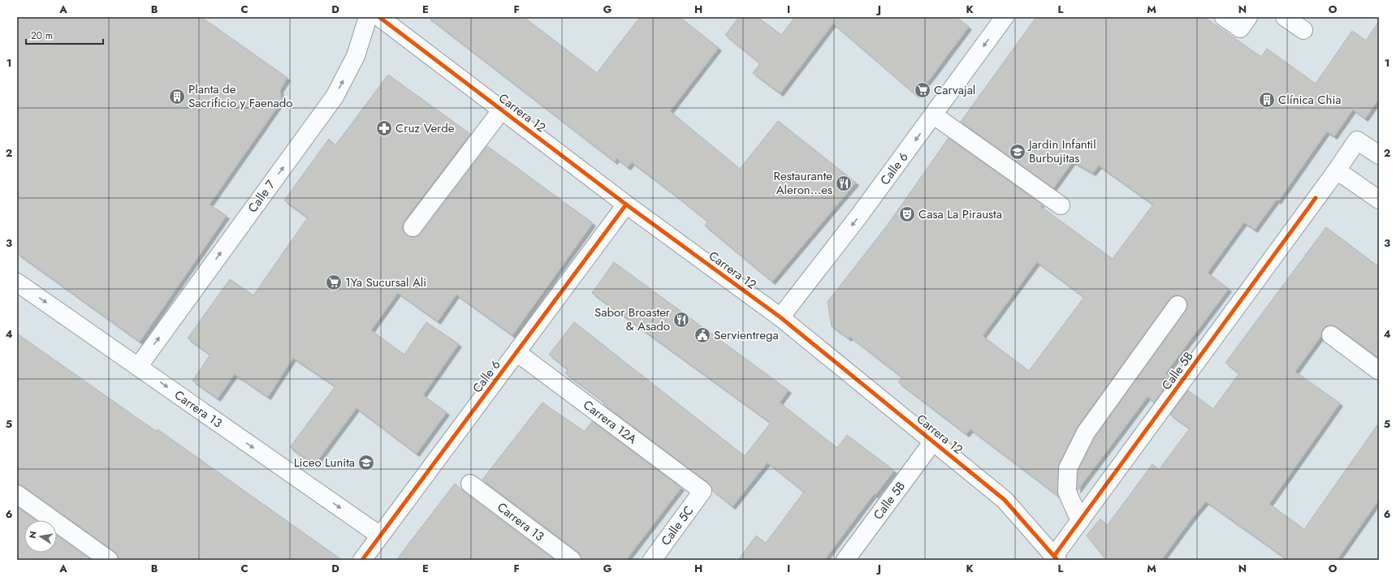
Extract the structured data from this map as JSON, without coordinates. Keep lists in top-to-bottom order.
{
  "streets": {
    "street": [
      "Carrera 12",
      "Calle 6",
      "Calle 7",
      "Calle 5B",
      "Carrera 13",
      "Carrera 12A",
      "Calle 5C"
    ]
  },
  "crossings": [
    ["Carrera 12", "Calle 6"],
    ["Carrera 12", "Calle 5B"],
    ["Calle 6", "Carrera 13"],
    ["Calle 6", "Carrera 12A"],
    ["Calle 7", "Carrera 13"],
    ["Carrera 12A", "Calle 5C"]
  ],
  "one_way": ["Calle 6", "Carrera 13"],
  "places": {
    "supermarket": ["Carvajal", "1Ya Sucursal Ali"],
    "building": ["Planta de Sacrificio y Faenado", "Clínica Chia"],
    "pharmacy": ["Cruz Verde"],
    "school or university": ["Jardin Infantil Burbujitas", "Liceo Lunita"],
    "restaurant": ["Restaurante Aleron...es", "Sabor Broaster & Asado"],
    "theatre": ["Casa La Pirausta"],
    "public building": ["Servientrega"]
  },
  "scale_bar": "20 m",
  "north": "left",
  "grid": {
    "columns": [
      "A",
      "B",
      "C",
      "D",
      "E",
      "F",
      "G",
      "H",
      "I",
      "J",
      "K",
      "L",
      "M",
      "N",
      "O"
    ],
    "rows": [
      "1",
      "2",
      "3",
      "4",
      "5",
      "6"
    ]
  }
}
